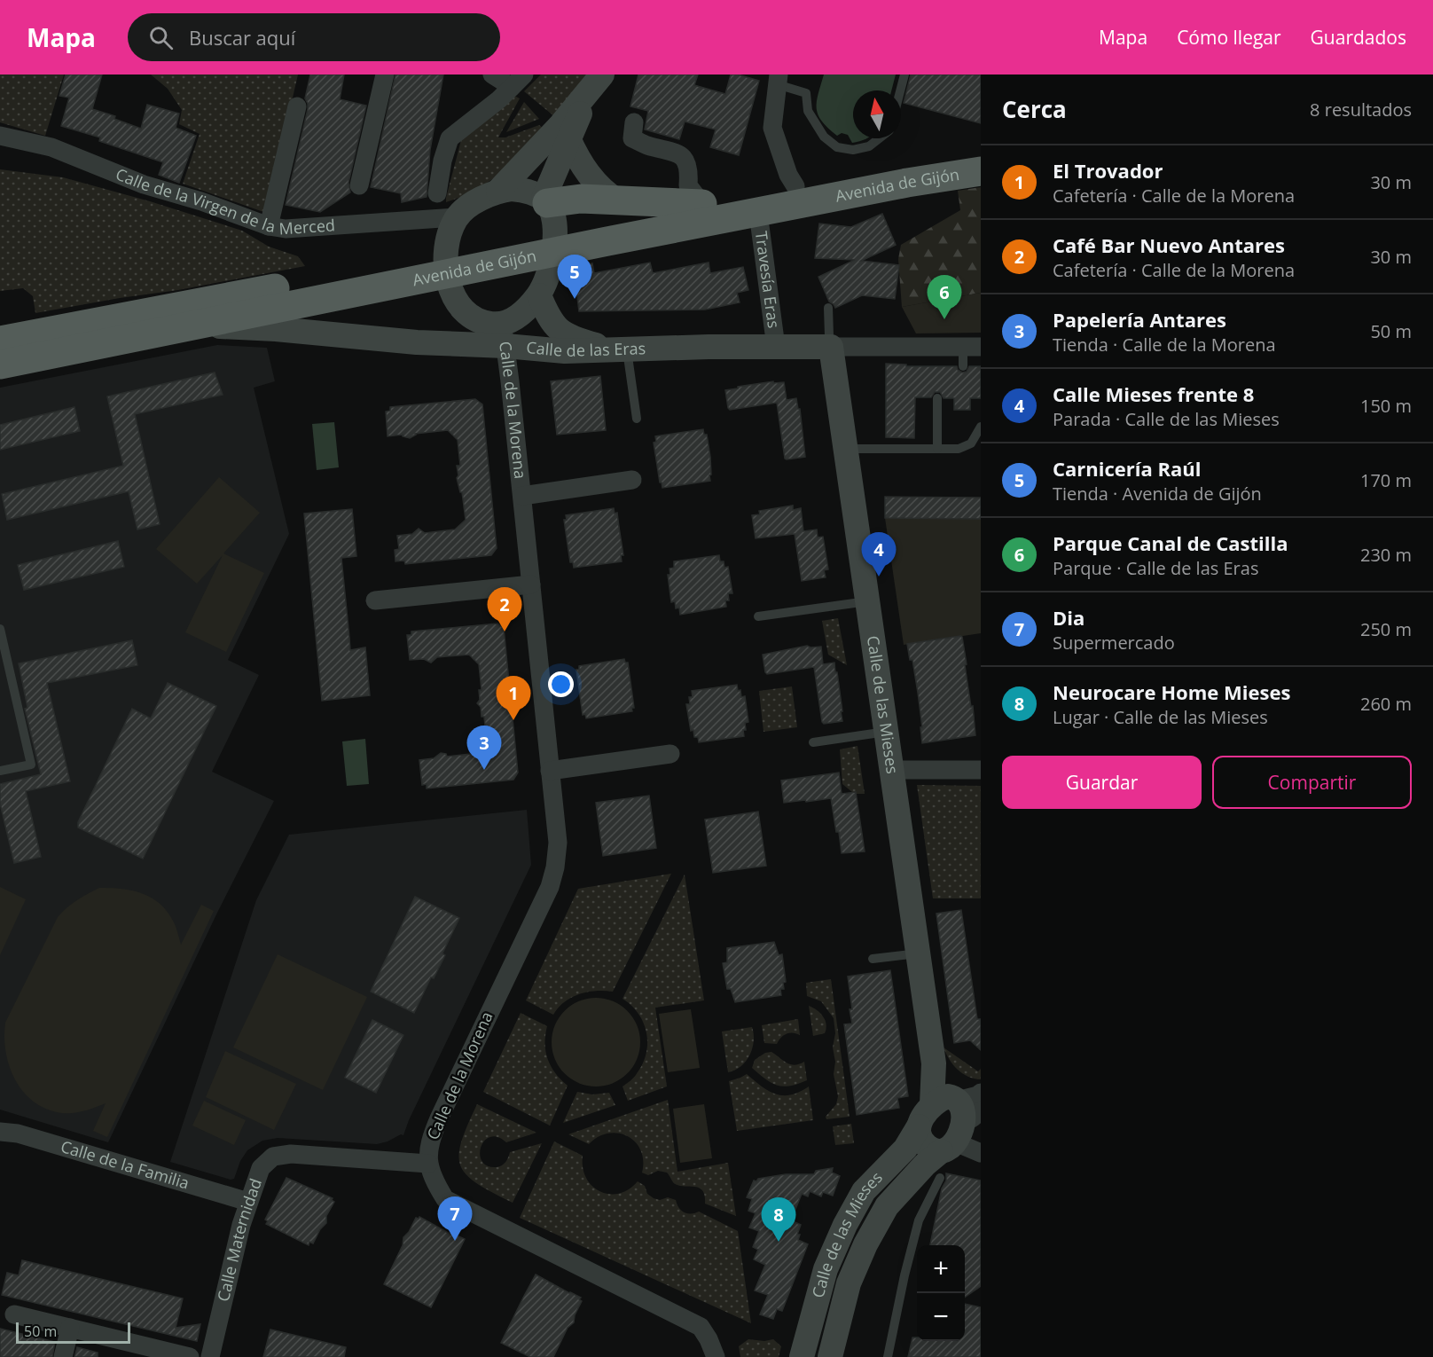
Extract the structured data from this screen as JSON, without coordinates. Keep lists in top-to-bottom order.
{
  "streets": {
    "highway": ["Avenida de Gijón"],
    "main road": ["Calle de las Eras", "Calle de las Mieses"],
    "street": [
      "Calle de la Virgen de la Merced",
      "Travesía Eras",
      "Calle de la Morena",
      "Calle de la Familia",
      "Calle Maternidad"
    ]
  },
  "crossings": [
    ["Avenida de Gijón", "Travesía Eras"],
    ["Avenida de Gijón", "Calle de las Eras"],
    ["Travesía Eras", "Calle de las Eras"],
    ["Calle de las Eras", "Calle de la Morena"],
    ["Calle de las Eras", "Calle de las Mieses"],
    ["Calle de la Morena", "Calle Maternidad"],
    ["Calle de la Familia", "Calle Maternidad"]
  ],
  "scale_bar": "50 m",
  "north": "top",
  "page": {
    "header": "Mapa",
    "search": "Buscar aquí",
    "nav": ["Mapa", "Cómo llegar", "Guardados"],
    "heading": ["Cerca", "8 resultados"],
    "list": [
      {
        "mark": "1",
        "name": "El Trovador",
        "note": "Cafetería · Calle de la Morena",
        "value": "30 m"
      },
      {
        "mark": "2",
        "name": "Café Bar Nuevo Antares",
        "note": "Cafetería · Calle de la Morena",
        "value": "30 m"
      },
      {
        "mark": "3",
        "name": "Papelería Antares",
        "note": "Tienda · Calle de la Morena",
        "value": "50 m"
      },
      {
        "mark": "4",
        "name": "Calle Mieses frente 8",
        "note": "Parada · Calle de las Mieses",
        "value": "150 m"
      },
      {
        "mark": "5",
        "name": "Carnicería Raúl",
        "note": "Tienda · Avenida de Gijón",
        "value": "170 m"
      },
      {
        "mark": "6",
        "name": "Parque Canal de Castilla",
        "note": "Parque · Calle de las Eras",
        "value": "230 m"
      },
      {
        "mark": "7",
        "name": "Dia",
        "note": "Supermercado",
        "value": "250 m"
      },
      {
        "mark": "8",
        "name": "Neurocare Home Mieses",
        "note": "Lugar · Calle de las Mieses",
        "value": "260 m"
      }
    ],
    "pins": [
      "5",
      "6",
      "4",
      "2",
      "1",
      "3",
      "7",
      "8"
    ],
    "buttons": ["Guardar", "Compartir"],
    "map_buttons": ["+", "−"],
    "scale": "50 m"
  }
}
